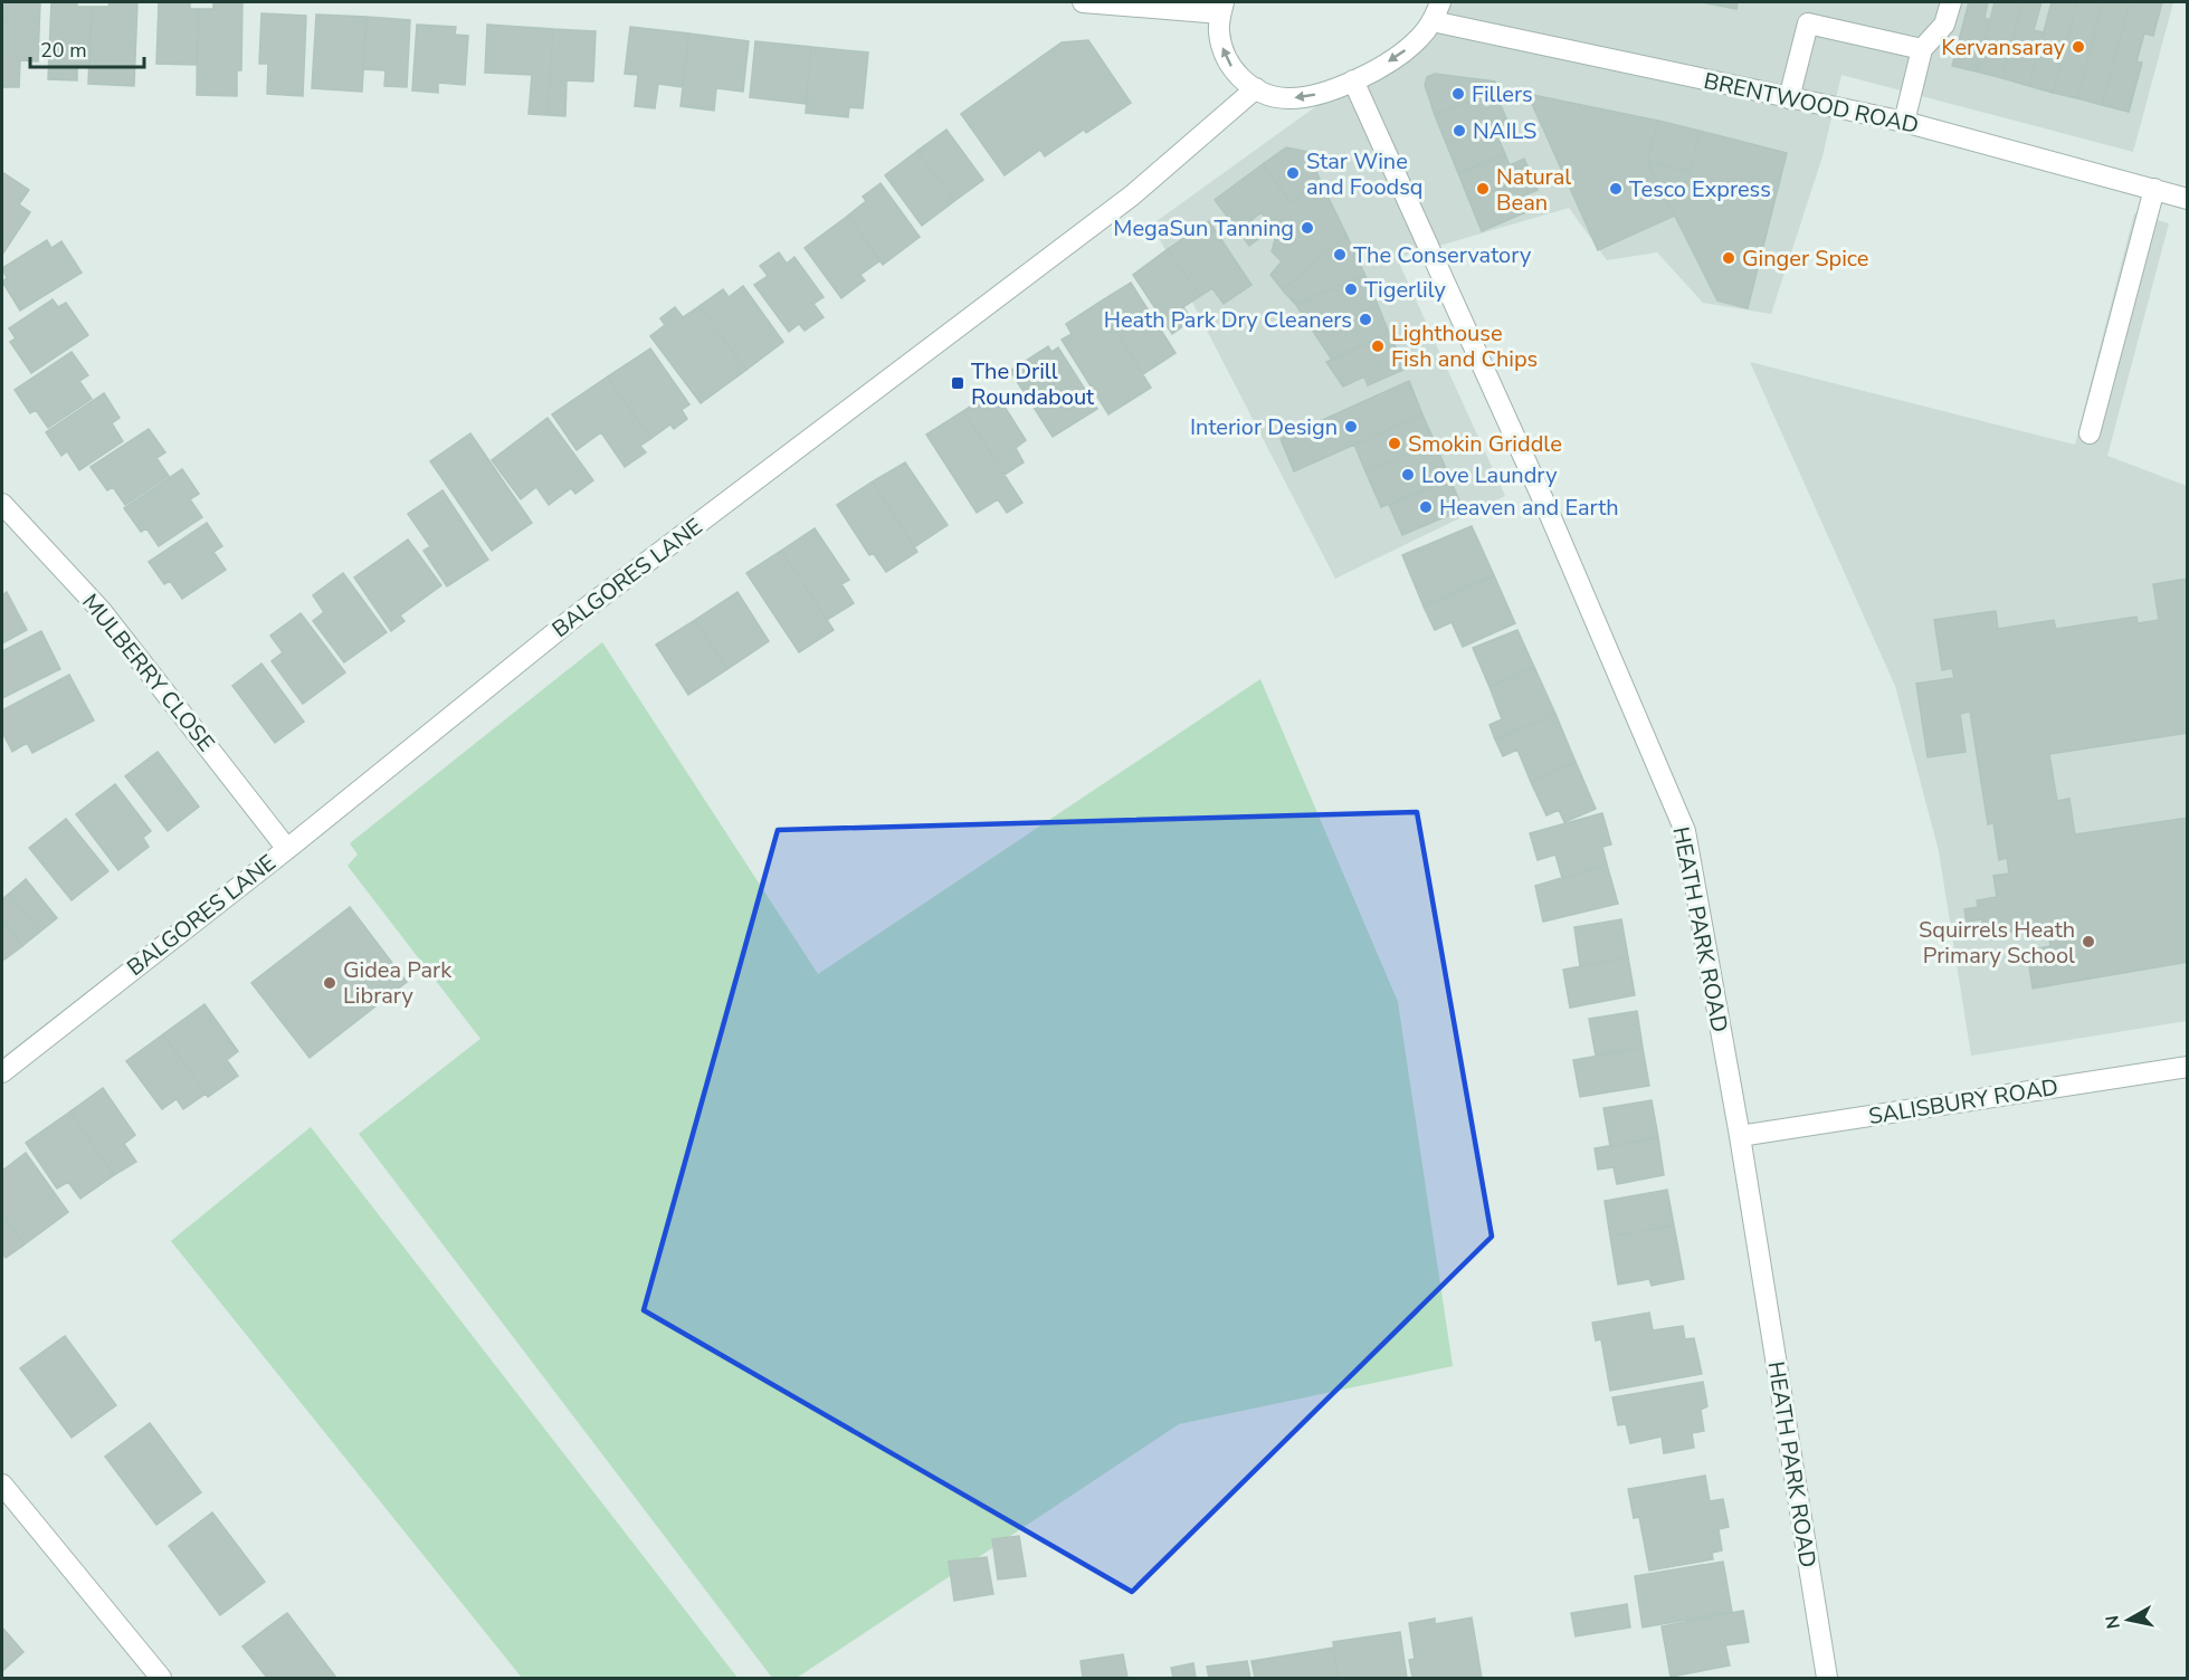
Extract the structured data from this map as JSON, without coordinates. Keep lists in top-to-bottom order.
{
  "streets": {
    "street": [
      "BRENTWOOD ROAD",
      "BALGORES LANE",
      "MULBERRY CLOSE",
      "HEATH PARK ROAD",
      "SALISBURY ROAD"
    ]
  },
  "crossings": [
    ["BALGORES LANE", "MULBERRY CLOSE"],
    ["HEATH PARK ROAD", "SALISBURY ROAD"]
  ],
  "places": {
    "other": [
      "Kervansaray",
      "Fillers",
      "NAILS",
      "Star Wine and Foodsq",
      "Natural Bean",
      "Tesco Express",
      "MegaSun Tanning",
      "The Conservatory",
      "Ginger Spice",
      "Tigerlily",
      "Heath Park Dry Cleaners",
      "Lighthouse Fish and Chips",
      "Interior Design",
      "Smokin Griddle",
      "Love Laundry",
      "Heaven and Earth",
      "Squirrels Heath Primary School",
      "Gidea Park Library"
    ],
    "transit": ["The Drill Roundabout"]
  },
  "scale_bar": "20 m",
  "north": "left"
}
